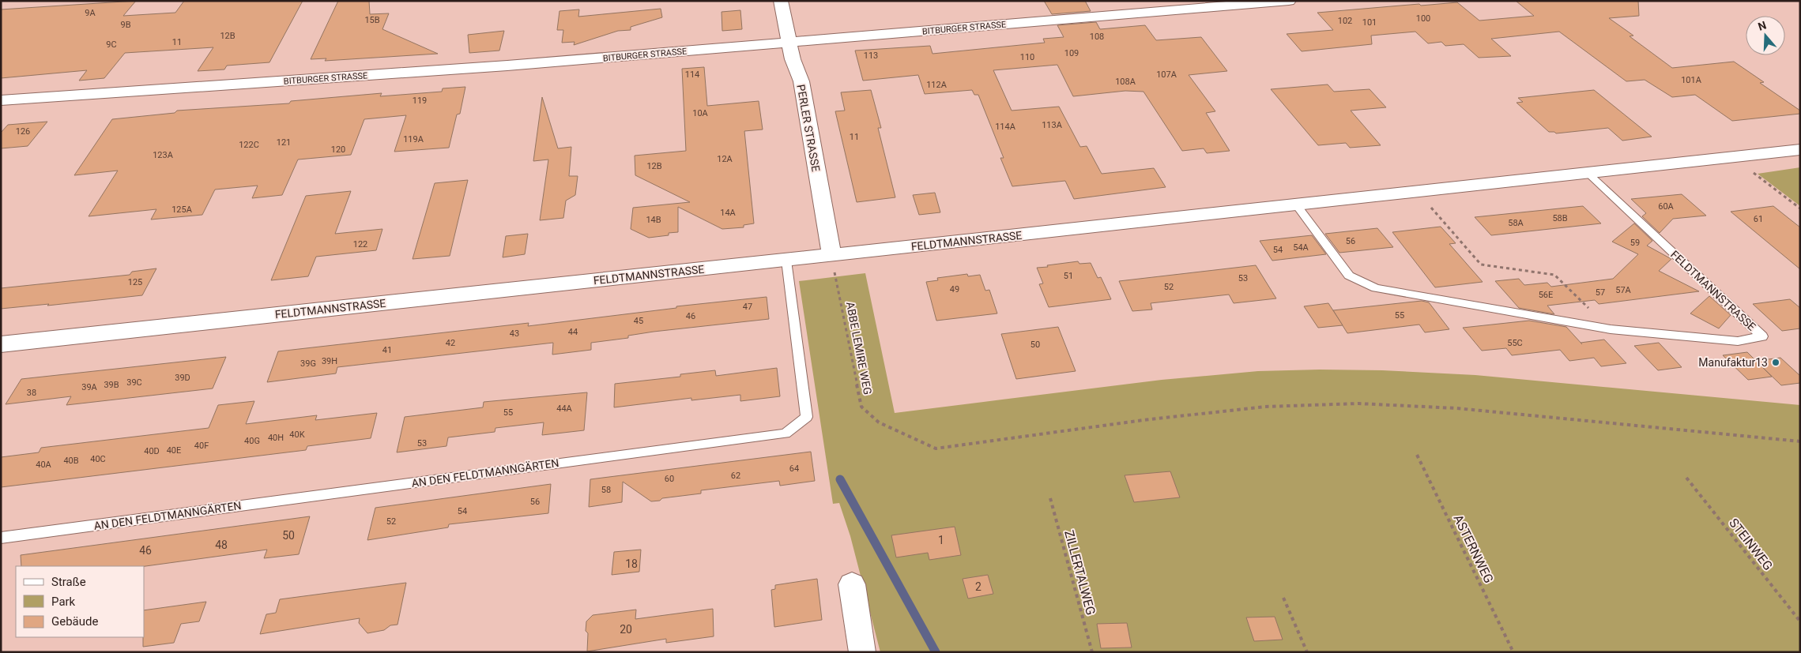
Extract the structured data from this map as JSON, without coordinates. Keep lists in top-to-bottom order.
{
  "streets": {
    "street": ["BITBURGER STRASSE", "PERLER STRASSE", "FELDTMANNSTRASSE"],
    "lane": ["AN DEN FELDTMANNGÄRTEN"],
    "path": [
      "ABBE LEMIRE WEG",
      "STEINWEG",
      "ASTERNWEG",
      "ZILLERTALWEG"
    ]
  },
  "crossings": [
    ["BITBURGER STRASSE", "PERLER STRASSE"],
    ["PERLER STRASSE", "FELDTMANNSTRASSE"],
    ["PERLER STRASSE", "ABBE LEMIRE WEG"],
    ["FELDTMANNSTRASSE", "ABBE LEMIRE WEG"],
    ["FELDTMANNSTRASSE", "AN DEN FELDTMANNGÄRTEN"]
  ],
  "places": ["Manufaktur13"],
  "house_numbers": [
    "9A",
    "100",
    "15B",
    "102",
    "101",
    "9B",
    "12B",
    "108",
    "11",
    "9C",
    "109",
    "113",
    "110",
    "114",
    "107A",
    "101A",
    "108A",
    "112A",
    "119",
    "10A",
    "113A",
    "114A",
    "126",
    "11",
    "119A",
    "121",
    "122C",
    "120",
    "123A",
    "12A",
    "12B",
    "60A",
    "125A",
    "14A",
    "58B",
    "61",
    "14B",
    "58A",
    "56",
    "59",
    "122",
    "54A",
    "54",
    "51",
    "53",
    "125",
    "52",
    "49",
    "57A",
    "57",
    "56E",
    "47",
    "55",
    "46",
    "45",
    "44",
    "43",
    "42",
    "55C",
    "50",
    "41",
    "39H",
    "39G",
    "39D",
    "39C",
    "39B",
    "39A",
    "38",
    "44A",
    "55",
    "40K",
    "40H",
    "40G",
    "53",
    "40F",
    "40E",
    "40D",
    "40C",
    "40B",
    "40A",
    "64",
    "62",
    "60",
    "58",
    "56",
    "54",
    "52",
    "50",
    "1",
    "48",
    "46",
    "18",
    "2",
    "20"
  ],
  "legend": ["Straße", "Park", "Gebäude"],
  "north": "top"
}
